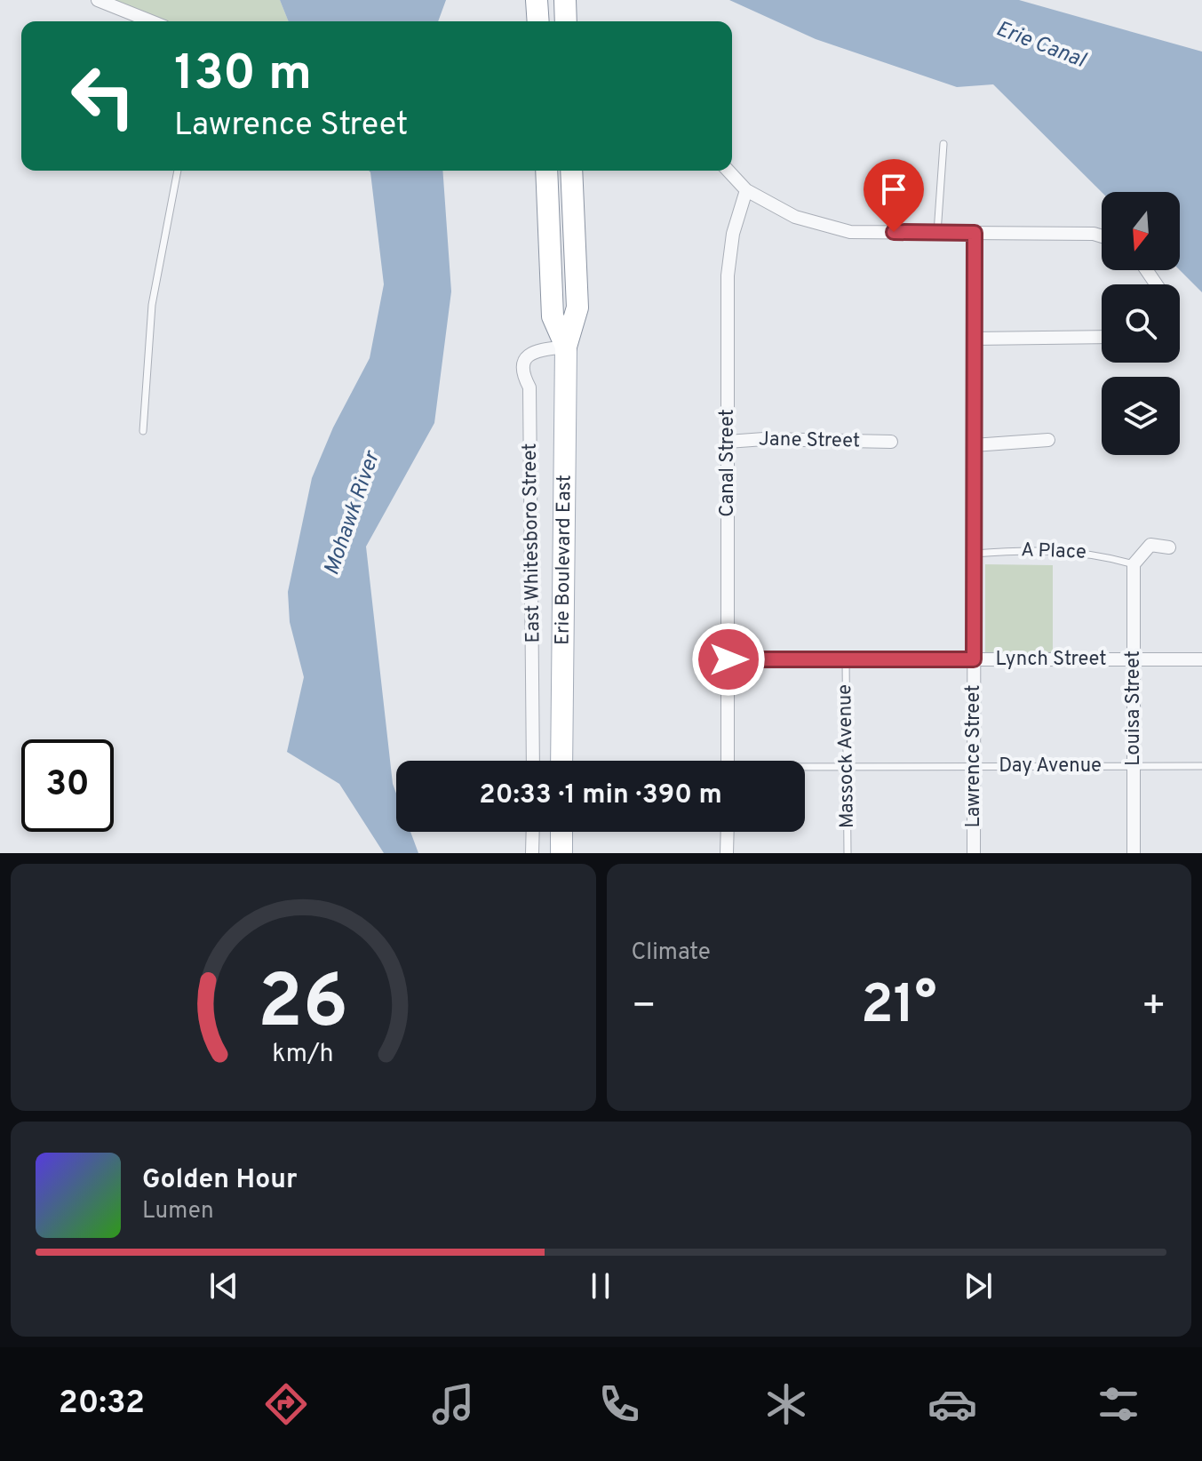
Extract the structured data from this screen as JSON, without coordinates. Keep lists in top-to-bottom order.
{
  "streets": {
    "main road": ["Erie Boulevard East"],
    "street": [
      "Jane Street",
      "Canal Street",
      "East Whitesboro Street",
      "Lynch Street",
      "Louisa Street",
      "Lawrence Street"
    ],
    "lane": ["A Place", "Massock Avenue", "Day Avenue"]
  },
  "crossings": [
    ["Jane Street", "Canal Street"],
    ["Canal Street", "Lynch Street"],
    ["East Whitesboro Street", "Erie Boulevard East"],
    ["A Place", "Louisa Street"],
    ["A Place", "Lawrence Street"],
    ["Lynch Street", "Louisa Street"],
    ["Lynch Street", "Massock Avenue"],
    ["Lynch Street", "Lawrence Street"],
    ["Louisa Street", "Day Avenue"],
    ["Massock Avenue", "Day Avenue"],
    ["Lawrence Street", "Day Avenue"]
  ],
  "water": ["Erie Canal", "Mohawk River"],
  "north": "bottom",
  "page": {
    "turn": ["130 m", "Lawrence Street"],
    "limit": "30",
    "trip": "20:33 · 1 min · 390 m",
    "tile": "Climate",
    "heat": ["−", "21°", "+"],
    "song": ["Golden Hour", "Lumen"],
    "tabs": "20:32",
    "gauge": ["26", "km/h"]
  }
}
